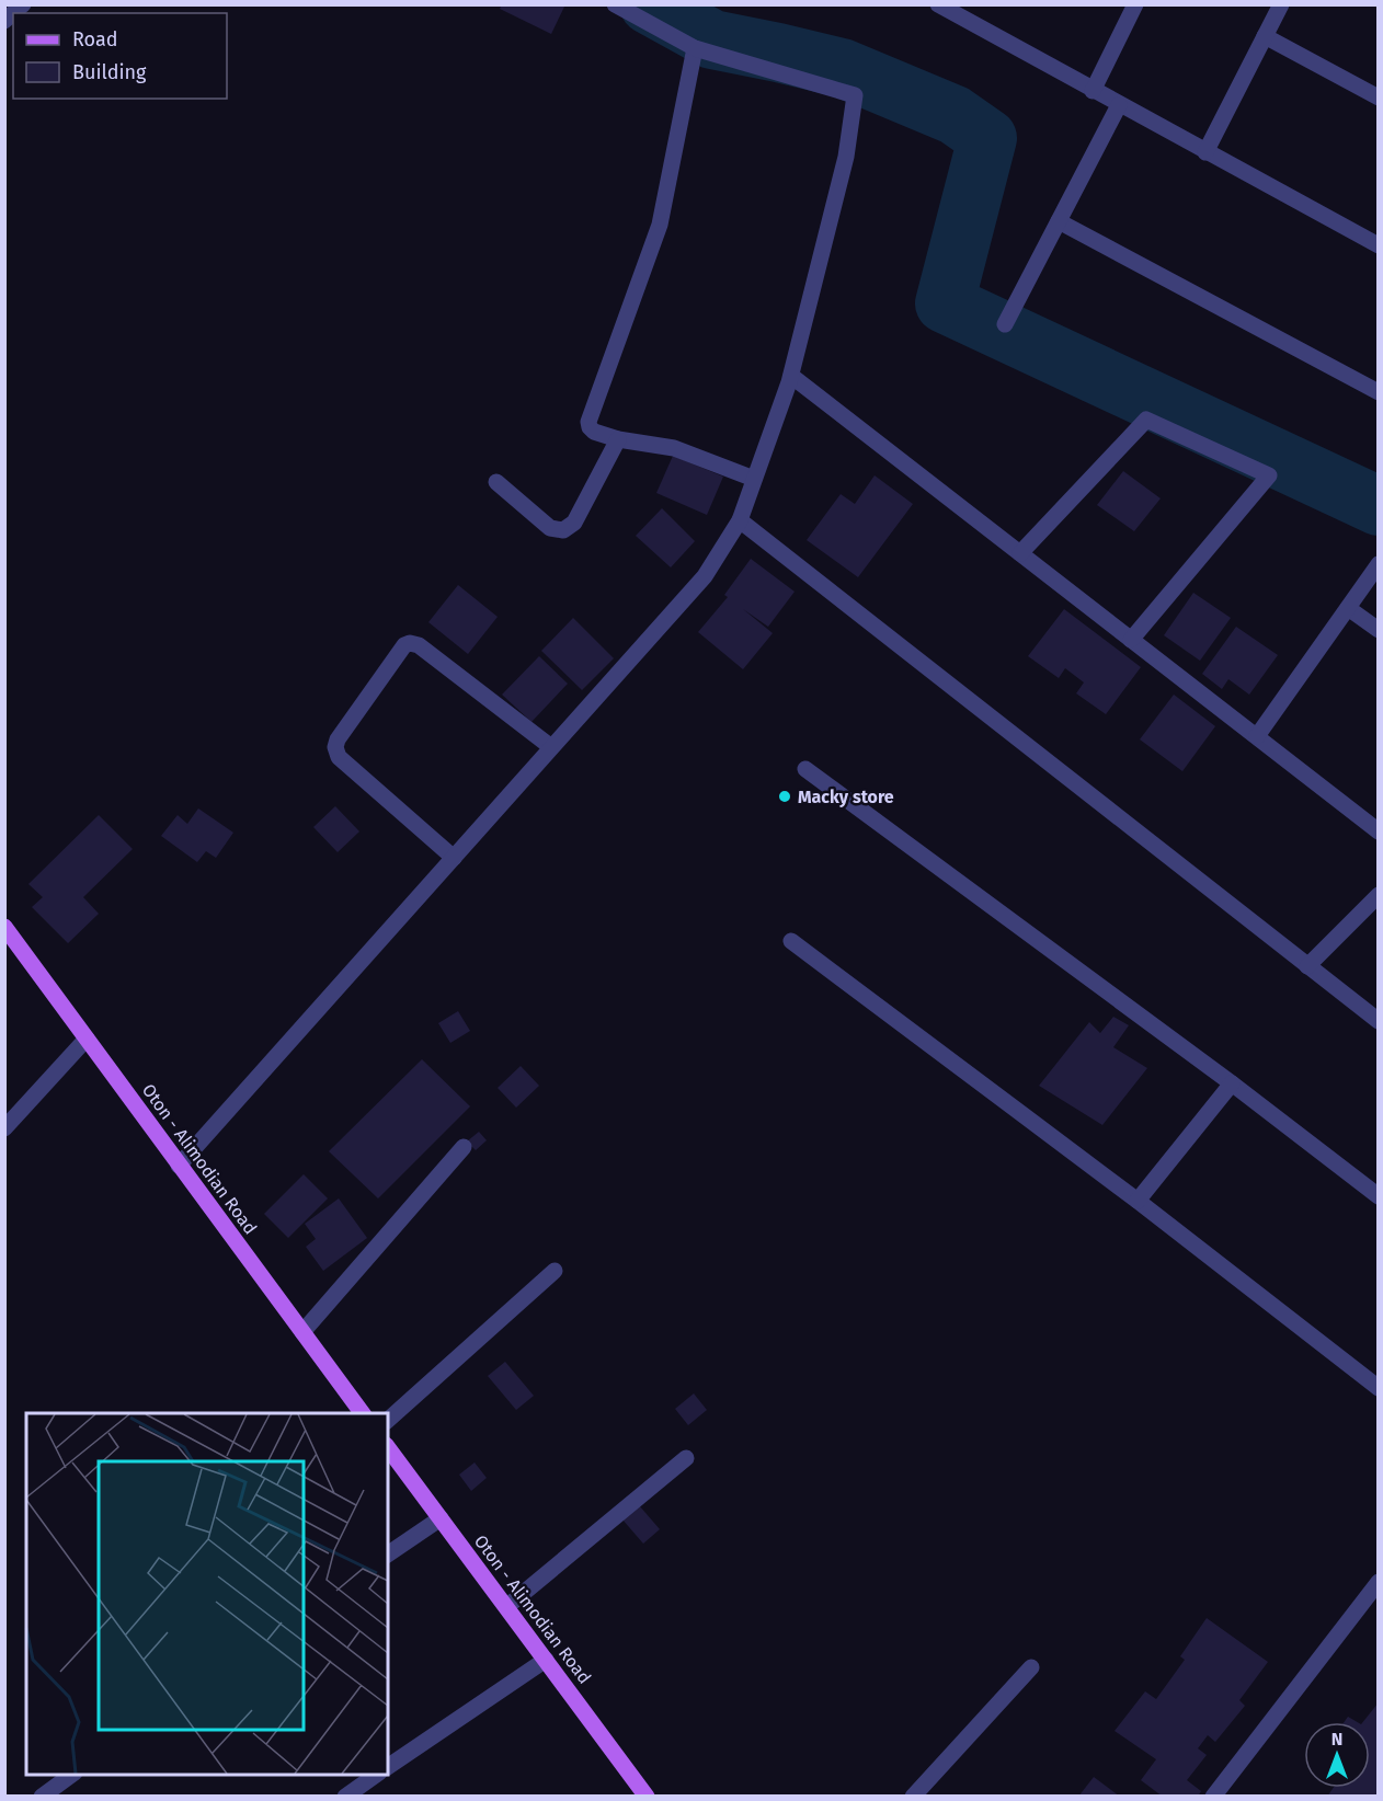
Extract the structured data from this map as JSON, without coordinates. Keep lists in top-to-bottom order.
{
  "streets": {
    "main road": ["Oton - Alimodian Road"]
  },
  "places": ["Macky store"],
  "legend": ["Road", "Building"],
  "north": "top"
}
